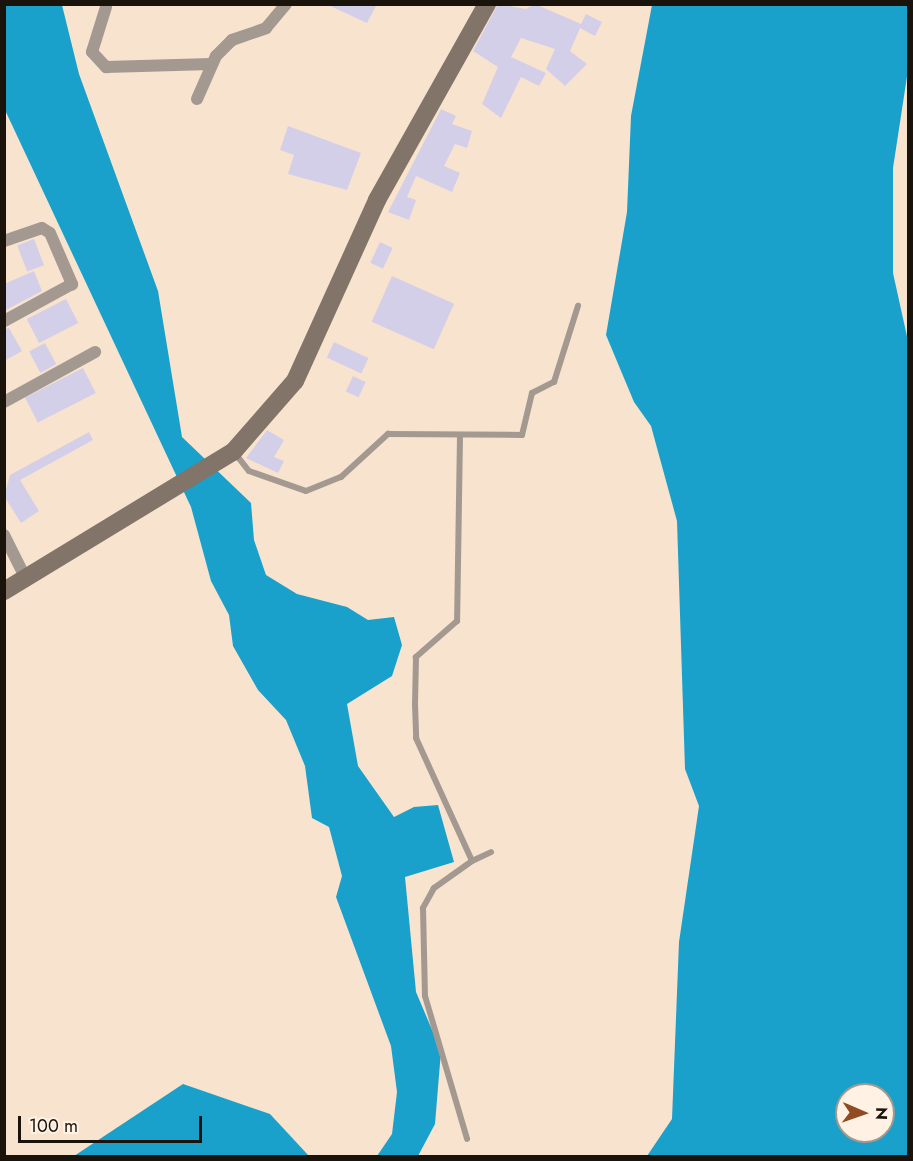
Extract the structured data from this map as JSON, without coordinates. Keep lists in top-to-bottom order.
{
  "scale_bar": "100 m",
  "north": "right"
}
